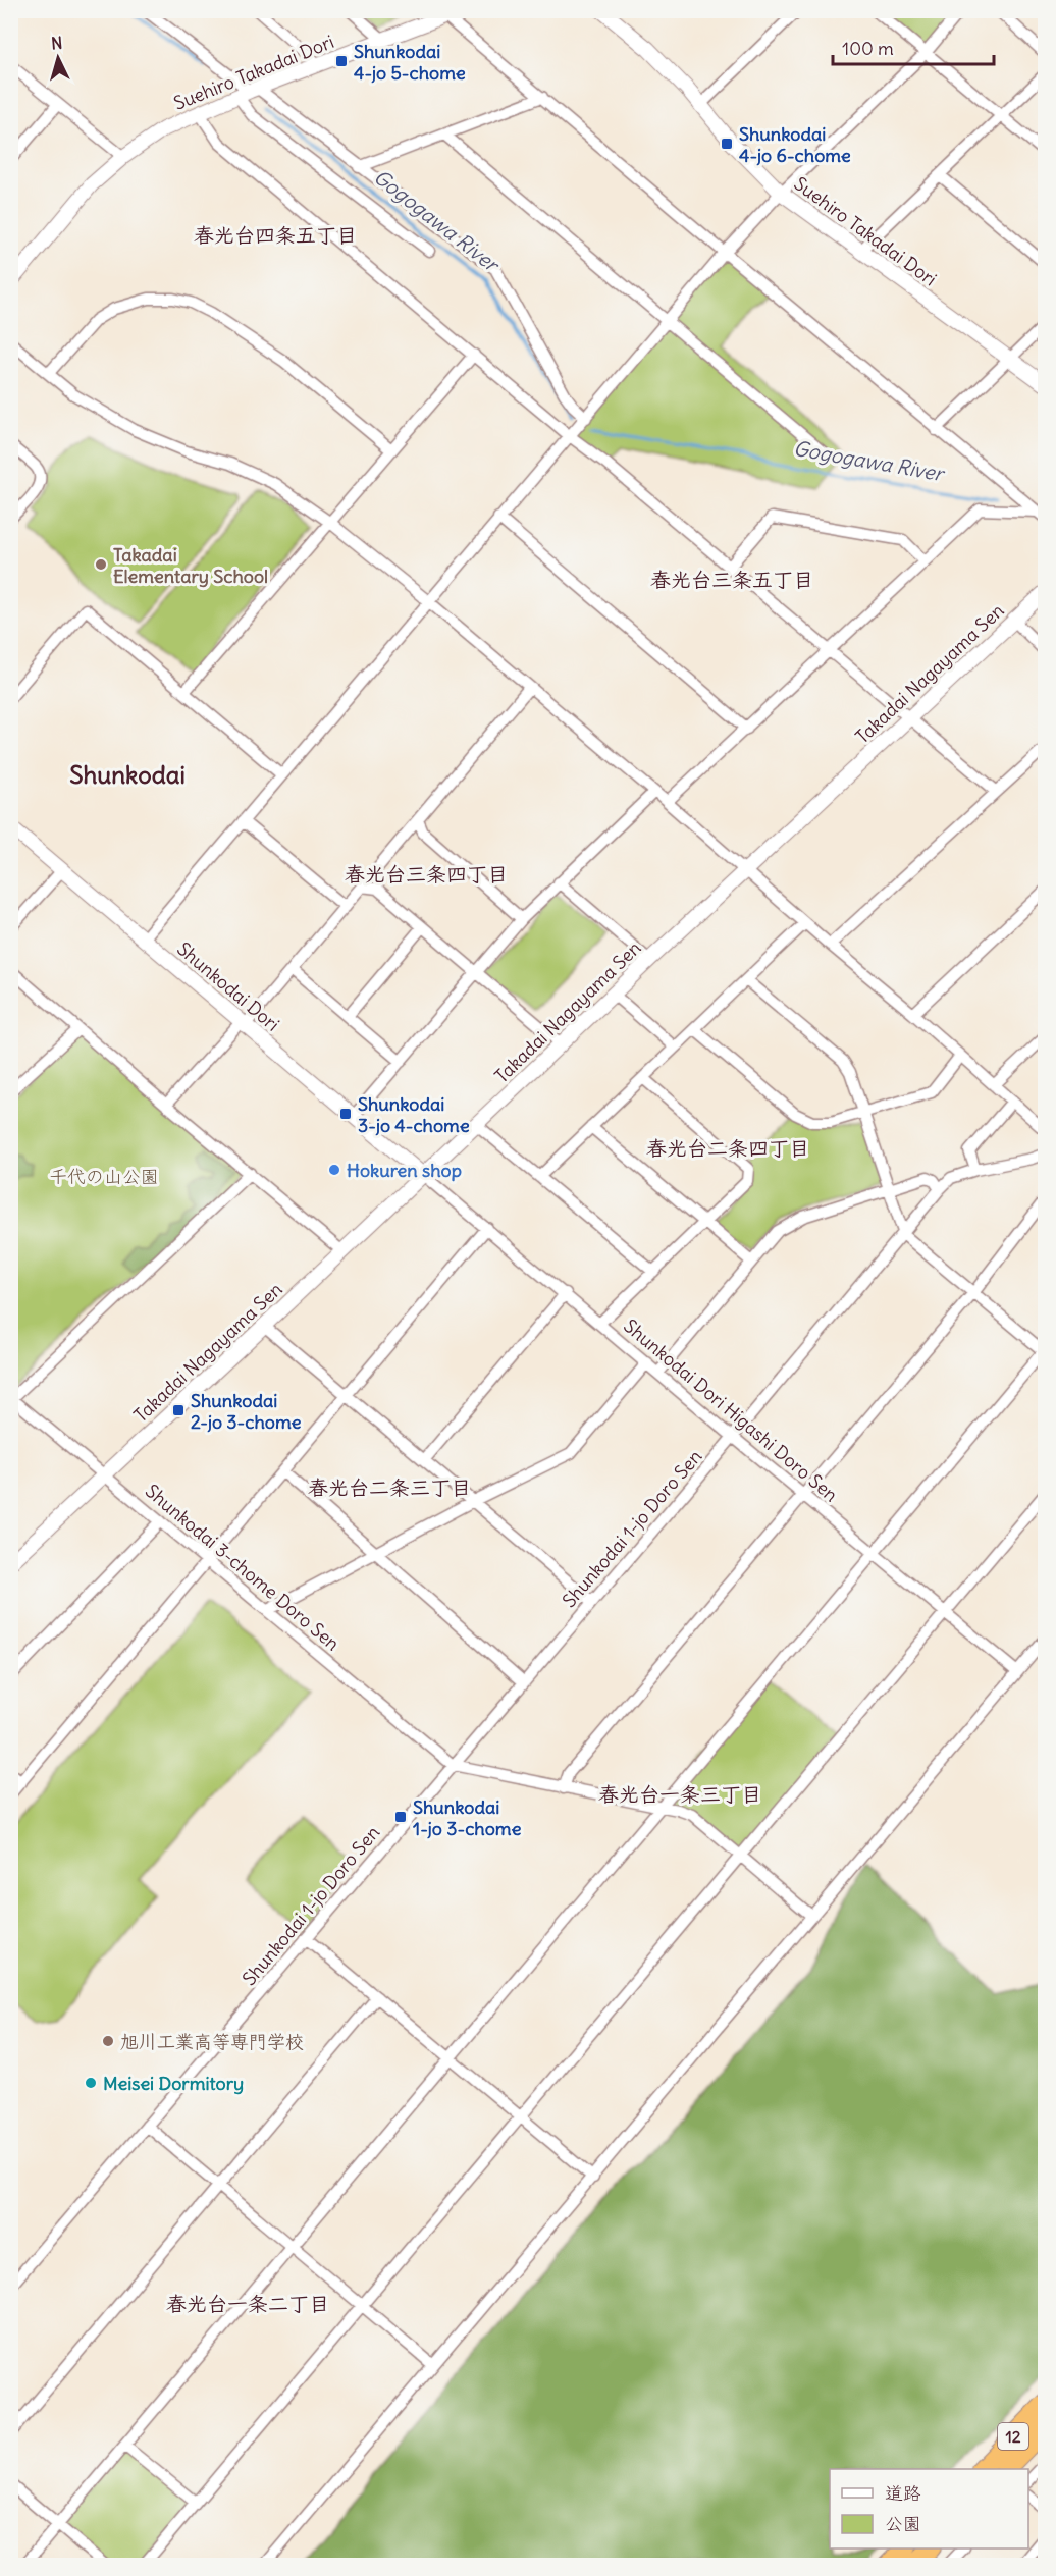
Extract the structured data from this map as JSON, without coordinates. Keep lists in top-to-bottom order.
{
  "streets": {
    "highway": ["12"],
    "street": [
      "Suehiro Takadai Dori",
      "Takadai Nagayama Sen",
      "Shunkodai Dori",
      "Shunkodai Dori Higashi Doro Sen",
      "Shunkodai 1-jo Doro Sen",
      "Shunkodai 3-chome Doro Sen"
    ]
  },
  "crossings": [
    ["Takadai Nagayama Sen", "Shunkodai Dori"],
    ["Takadai Nagayama Sen", "Shunkodai Dori Higashi Doro Sen"],
    ["Takadai Nagayama Sen", "Shunkodai 3-chome Doro Sen"],
    ["Shunkodai Dori", "Shunkodai Dori Higashi Doro Sen"],
    ["Shunkodai Dori Higashi Doro Sen", "Shunkodai 1-jo Doro Sen"],
    ["Shunkodai 1-jo Doro Sen", "Shunkodai 3-chome Doro Sen"]
  ],
  "districts": [
    "春光台四条五丁目",
    "春光台三条五丁目",
    "Shunkodai",
    "春光台三条四丁目",
    "春光台二条四丁目",
    "春光台二条三丁目",
    "春光台一条三丁目",
    "春光台一条二丁目"
  ],
  "water": ["Gogogawa River"],
  "parks": ["千代の山公園"],
  "places": {
    "transit": [
      "Shunkodai 4-jo 5-chome",
      "Shunkodai 4-jo 6-chome",
      "Shunkodai 3-jo 4-chome",
      "Shunkodai 2-jo 3-chome",
      "Shunkodai 1-jo 3-chome"
    ],
    "other": [
      "Takadai Elementary School",
      "Hokuren shop",
      "旭川工業高等専門学校",
      "Meisei Dormitory"
    ]
  },
  "legend": ["道路", "公園"],
  "scale_bar": "100 m",
  "north": "top"
}
